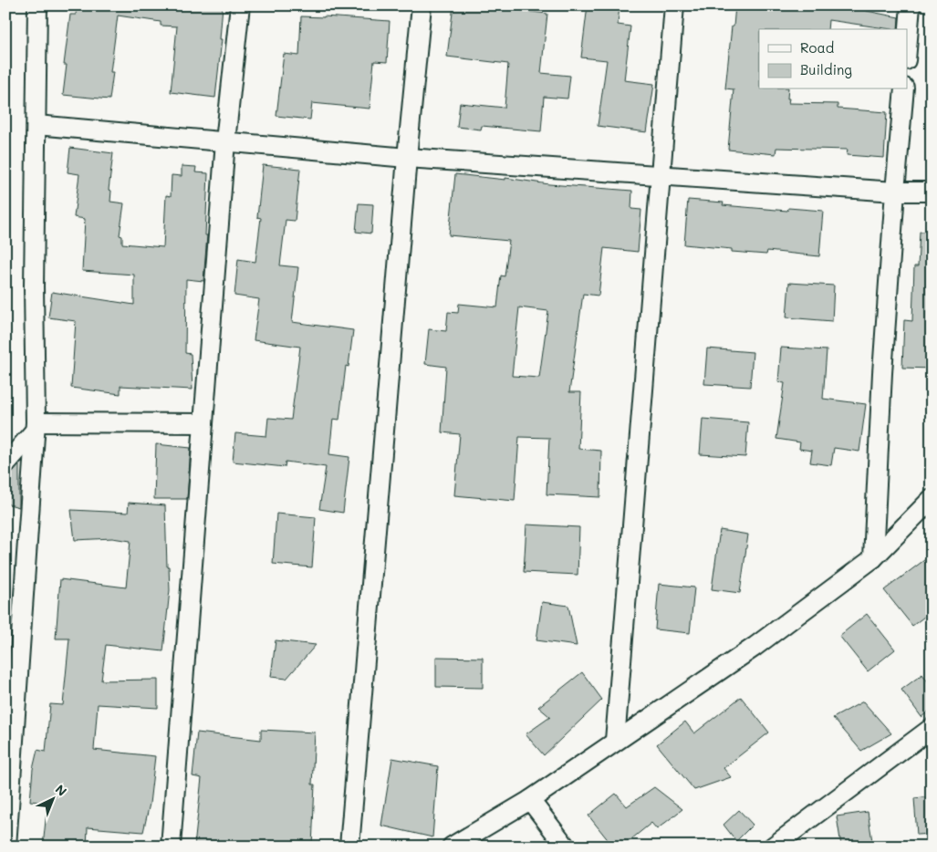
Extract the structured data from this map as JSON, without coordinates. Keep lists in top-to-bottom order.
{
  "legend": ["Road", "Building"],
  "north": "top right"
}
